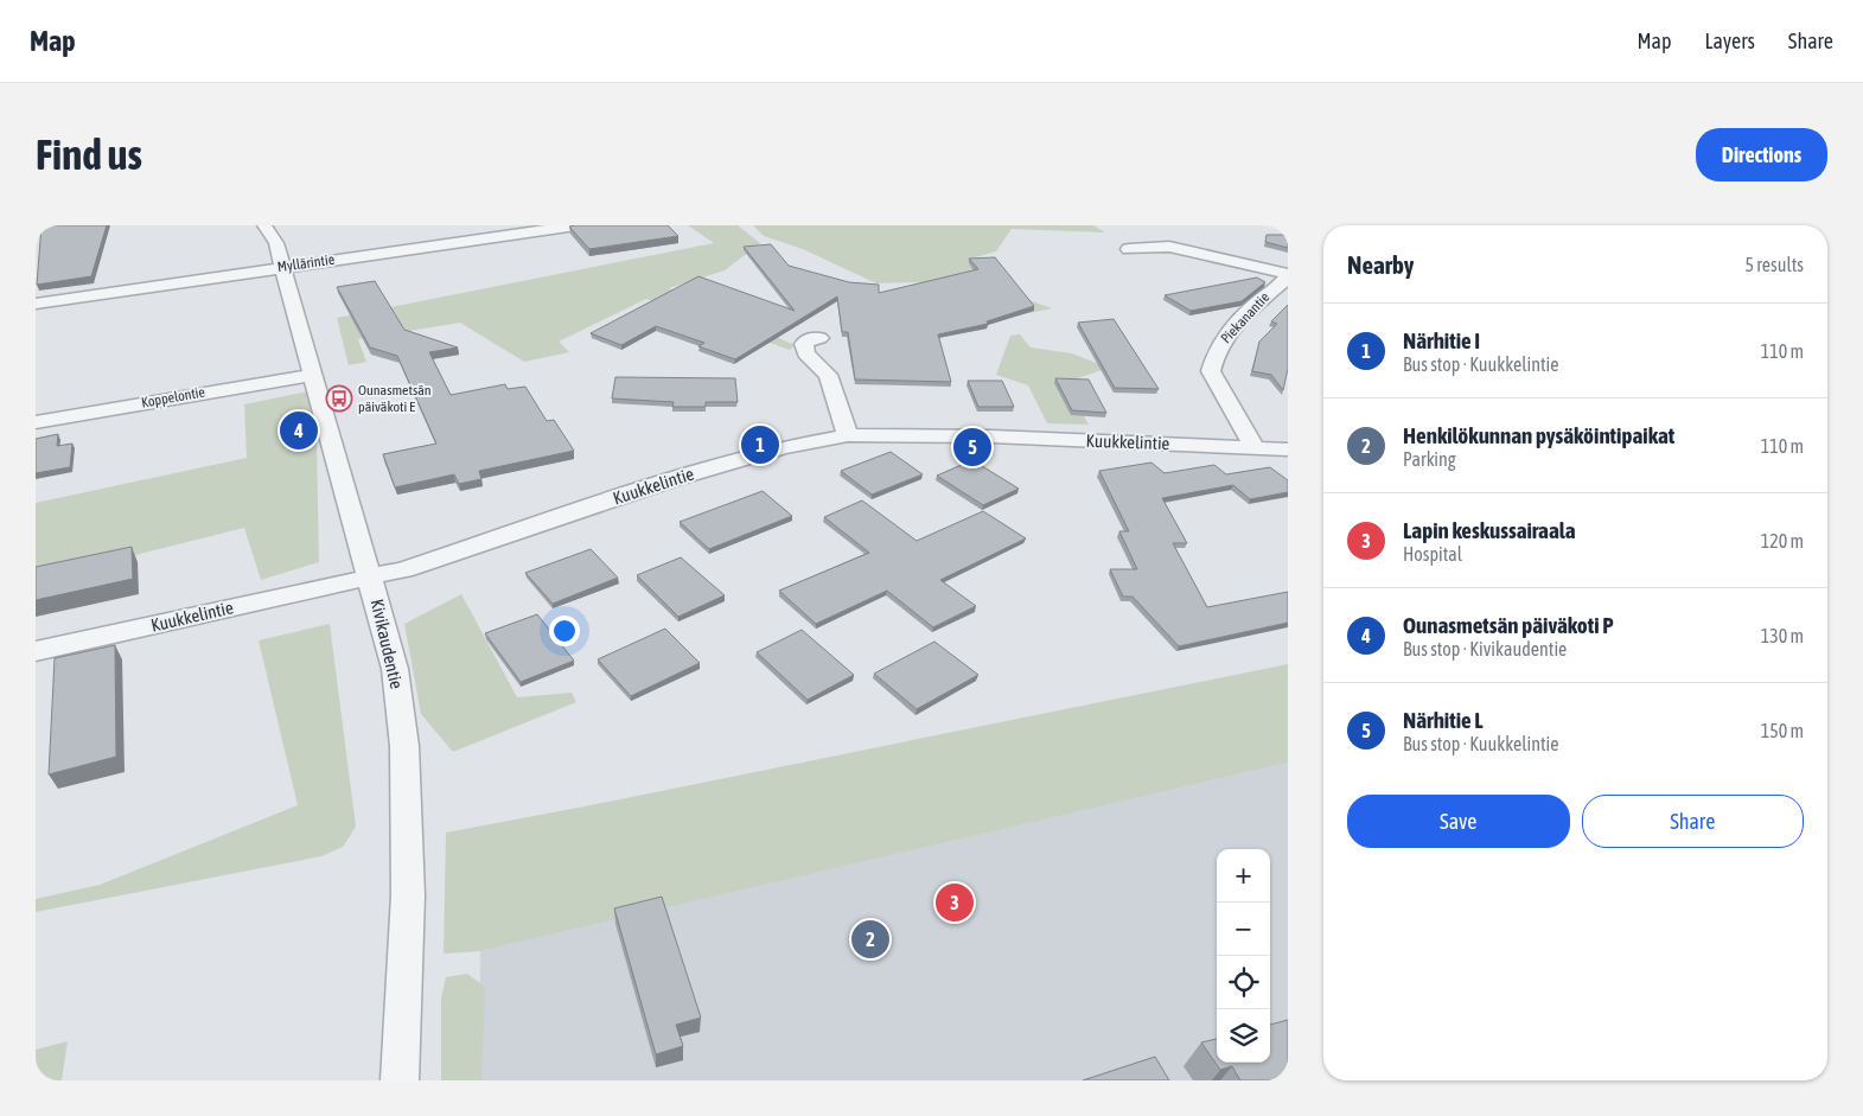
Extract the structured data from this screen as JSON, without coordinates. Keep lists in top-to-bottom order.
{
  "streets": {
    "street": [
      "Myllärintie",
      "Piekanantie",
      "Koppelontie",
      "Kuukkelintie",
      "Kivikaudentie"
    ]
  },
  "crossings": [
    ["Myllärintie", "Kivikaudentie"],
    ["Piekanantie", "Kuukkelintie"],
    ["Koppelontie", "Kivikaudentie"],
    ["Kuukkelintie", "Kivikaudentie"]
  ],
  "places": {
    "bus stop": ["Ounasmetsän päiväkoti E"]
  },
  "page": {
    "header": "Map",
    "nav": ["Map", "Layers", "Share"],
    "buttons": [
      "Directions",
      ["Save", "Share"]
    ],
    "title": "Find us",
    "heading": ["Nearby", "5 results"],
    "list": [
      {
        "mark": "1",
        "name": "Närhitie I",
        "note": "Bus stop · Kuukkelintie",
        "value": "110 m"
      },
      {
        "mark": "2",
        "name": "Henkilökunnan pysäköintipaikat",
        "note": "Parking",
        "value": "110 m"
      },
      {
        "mark": "3",
        "name": "Lapin keskussairaala",
        "note": "Hospital",
        "value": "120 m"
      },
      {
        "mark": "4",
        "name": "Ounasmetsän päiväkoti P",
        "note": "Bus stop · Kivikaudentie",
        "value": "130 m"
      },
      {
        "mark": "5",
        "name": "Närhitie L",
        "note": "Bus stop · Kuukkelintie",
        "value": "150 m"
      }
    ],
    "pins": [
      "4",
      "1",
      "5",
      "3",
      "2"
    ],
    "map_buttons": ["+", "−"]
  }
}
